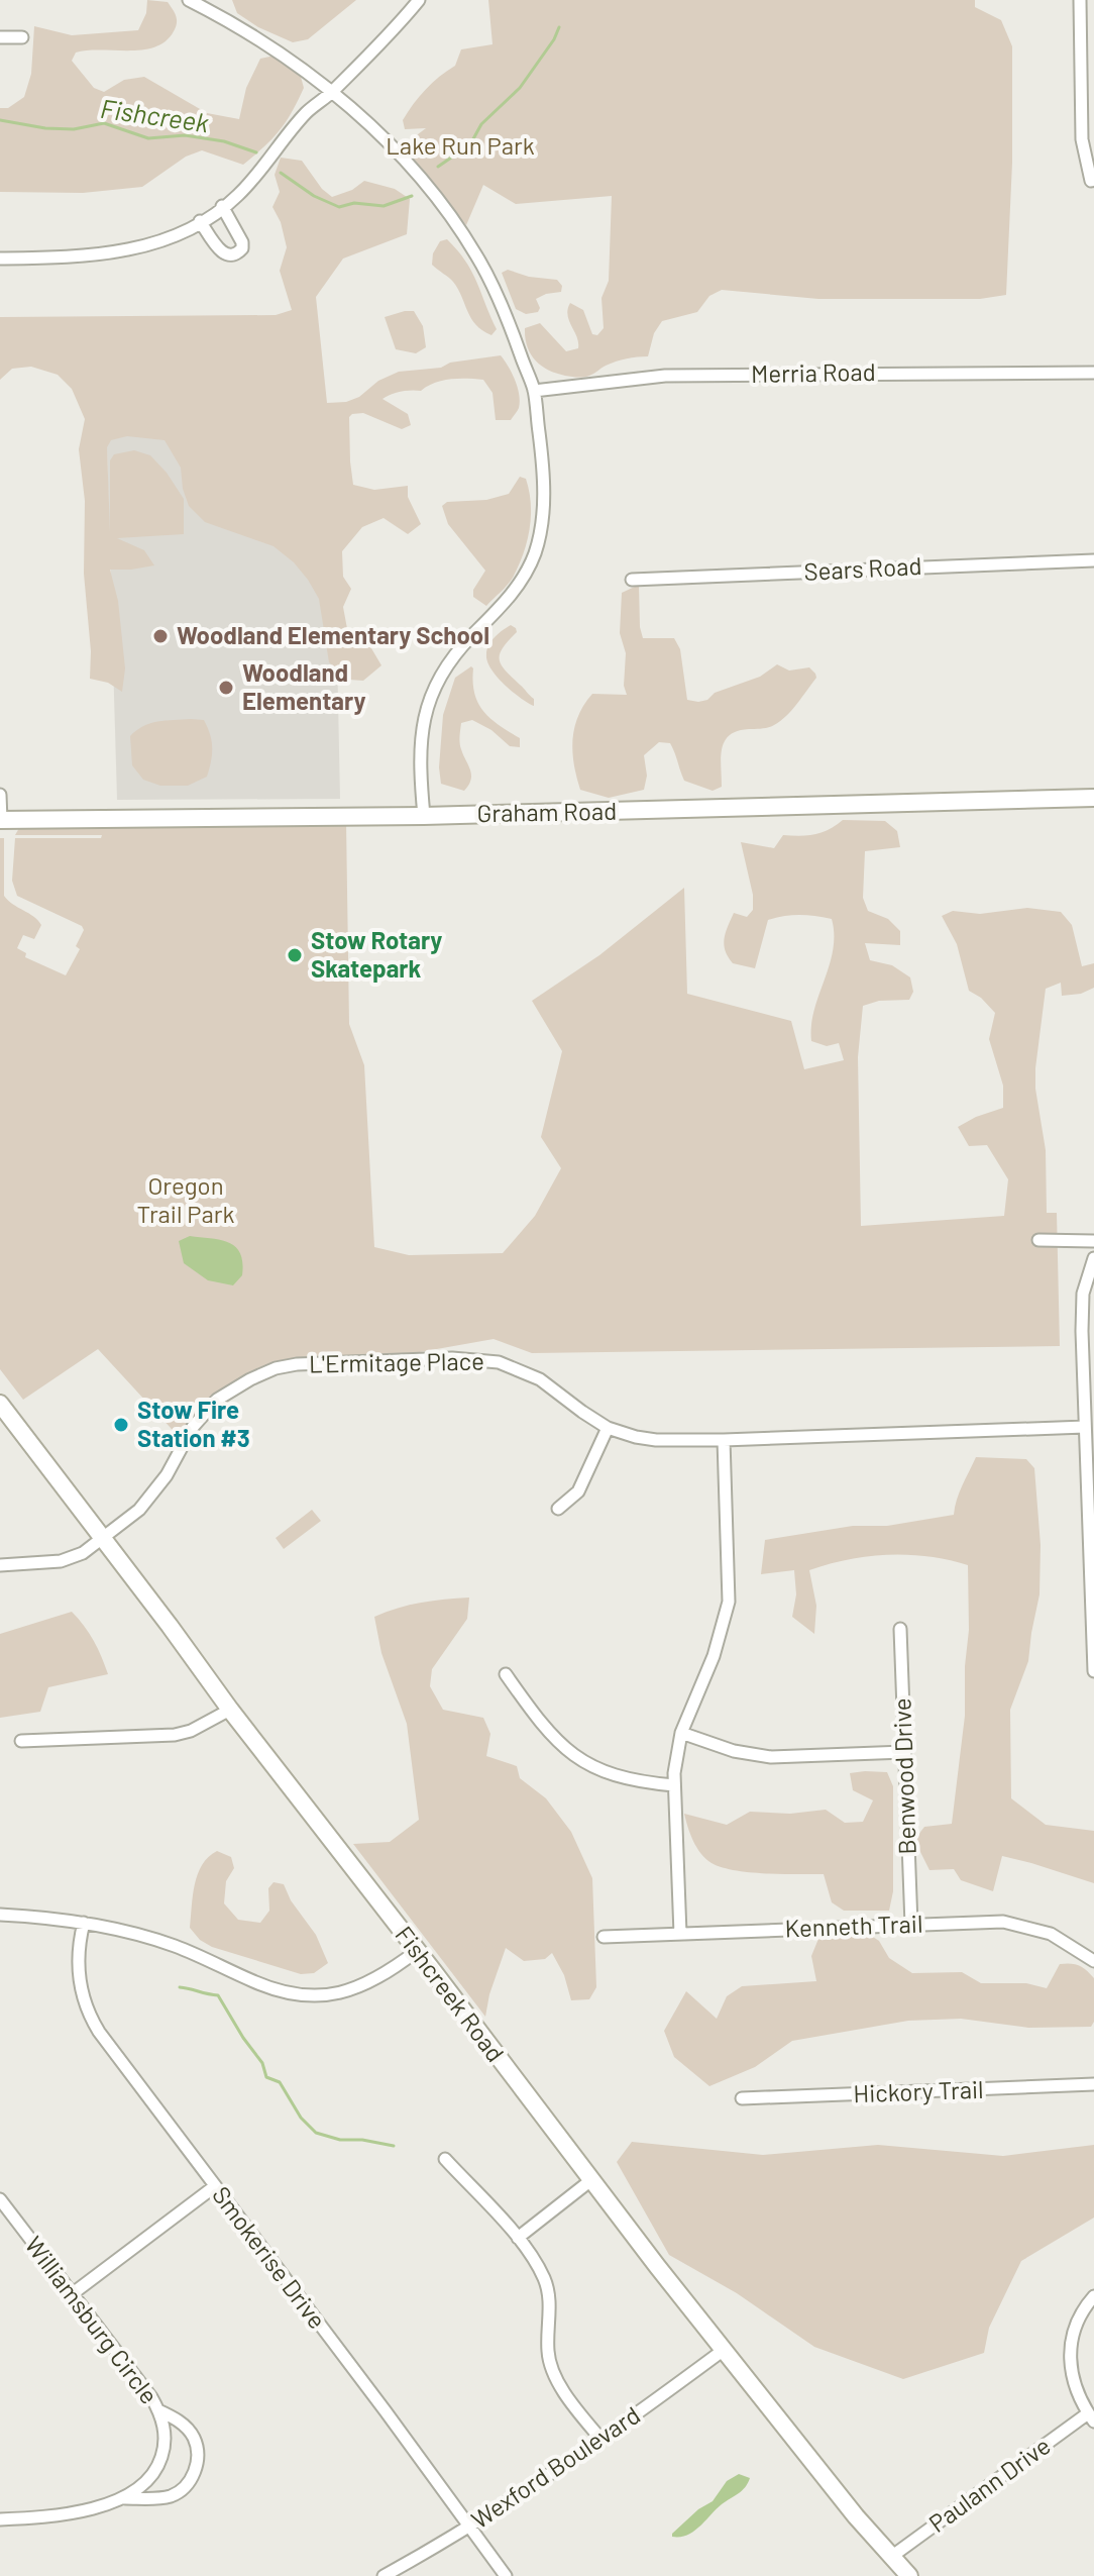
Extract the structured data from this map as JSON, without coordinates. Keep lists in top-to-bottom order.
{
  "streets": {
    "main road": ["Graham Road", "Fishcreek Road"],
    "street": [
      "Merria Road",
      "Sears Road",
      "L'Ermitage Place",
      "Benwood Drive",
      "Kenneth Trail",
      "Hickory Trail",
      "Smokerise Drive",
      "Williamsburg Circle",
      "Wexford Boulevard",
      "Paulann Drive"
    ]
  },
  "crossings": [
    ["L'Ermitage Place", "Fishcreek Road"],
    ["Benwood Drive", "Kenneth Trail"],
    ["Fishcreek Road", "Wexford Boulevard"],
    ["Fishcreek Road", "Paulann Drive"],
    ["Smokerise Drive", "Wexford Boulevard"]
  ],
  "water": ["Fishcreek"],
  "parks": ["Lake Run Park", "Oregon Trail Park"],
  "places": [
    "Woodland Elementary School",
    "Woodland Elementary",
    "Stow Rotary Skatepark",
    "Stow Fire Station #3"
  ]
}
